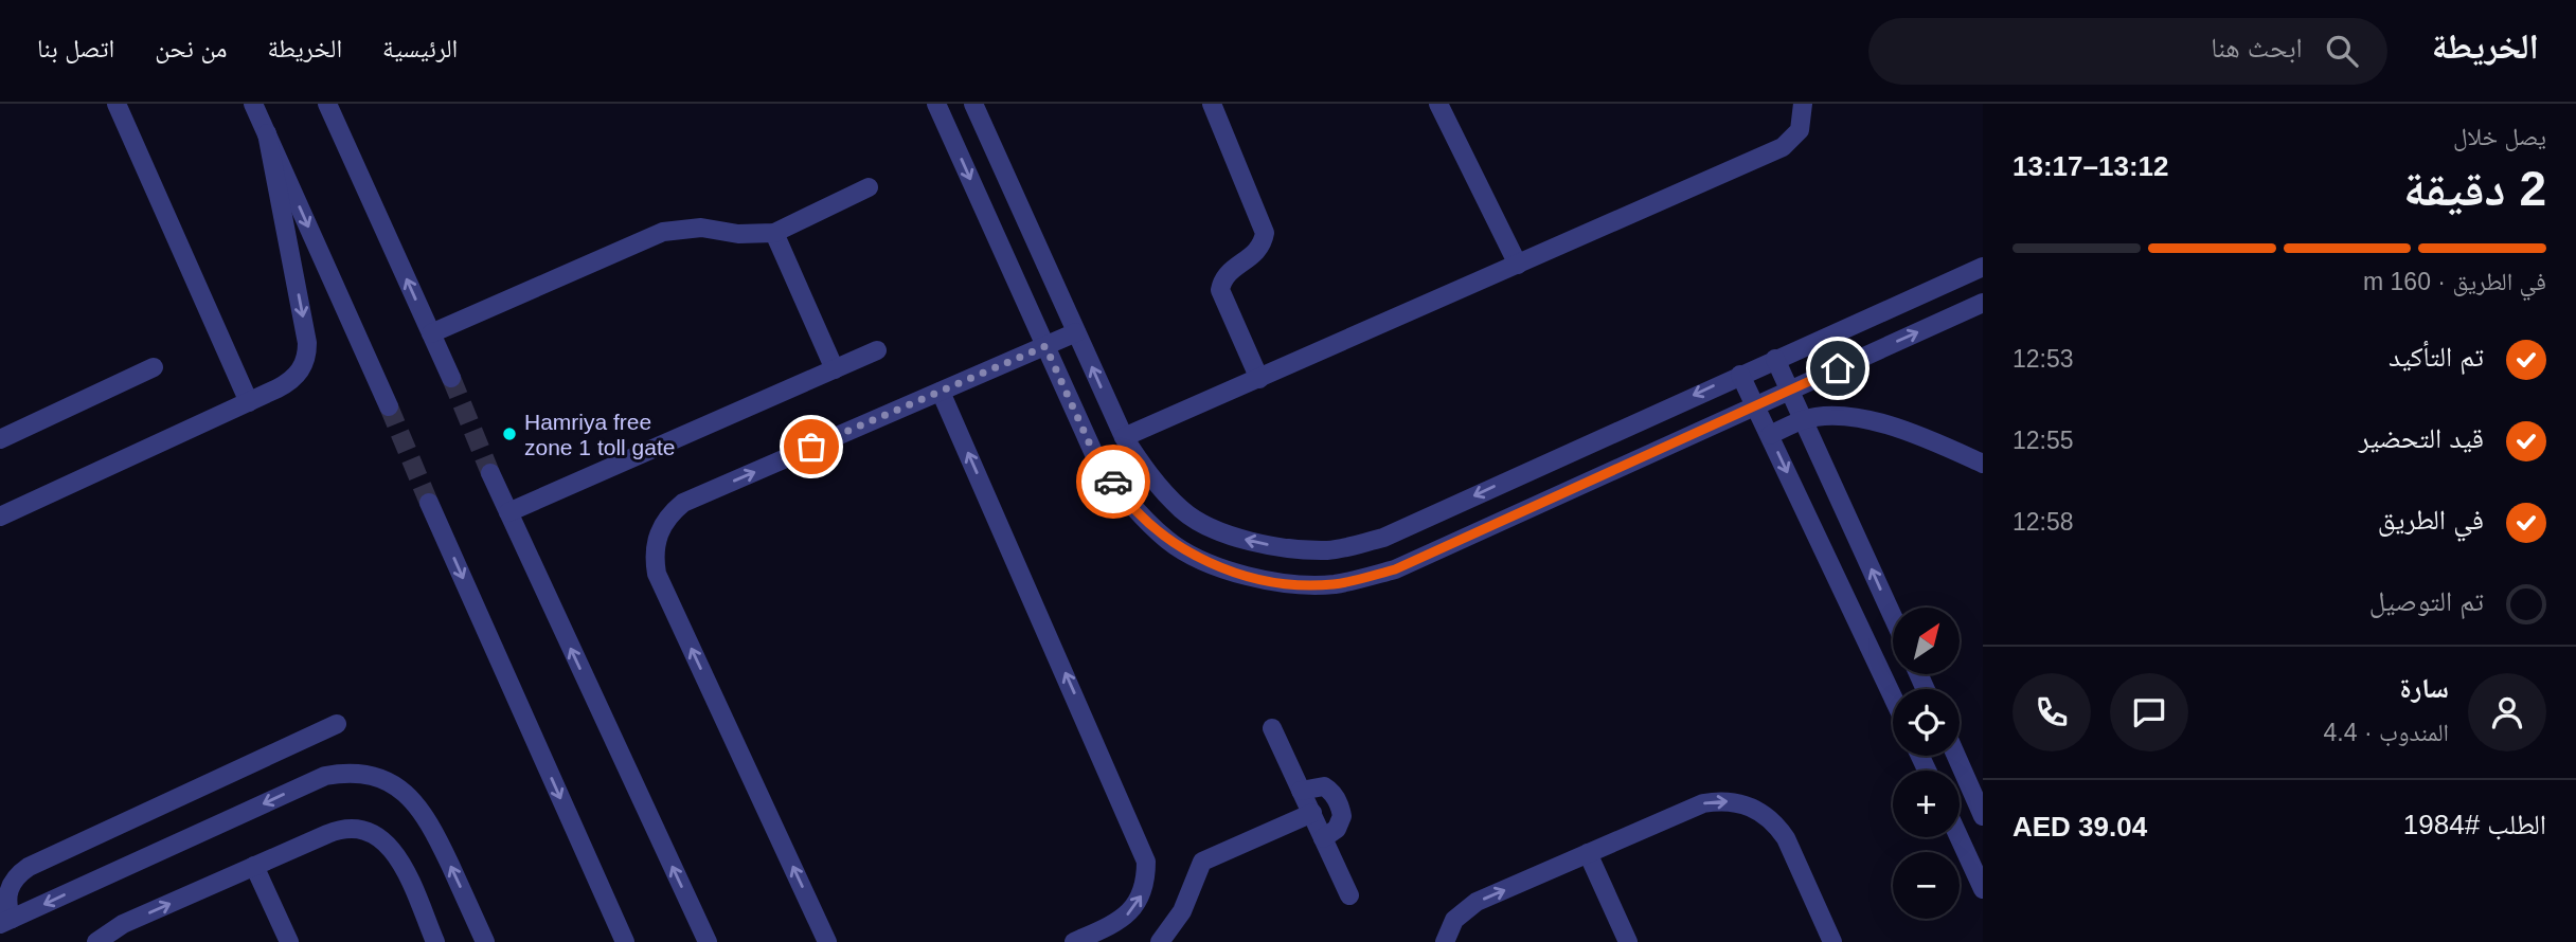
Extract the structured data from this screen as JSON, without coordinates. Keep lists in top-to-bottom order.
{
  "places": ["Hamriya free zone 1 toll gate"],
  "north": "top right",
  "page": {
    "header": "الخريطة",
    "search": "ابحث هنا",
    "nav": [
      "الرئيسية",
      "الخريطة",
      "من نحن",
      "اتصل بنا"
    ],
    "heading": ["2 دقيقة", "يصل خلال", "13:12–13:17"],
    "panel": [
      "سارة",
      "المندوب · 4.4",
      "الطلب #1984",
      "AED 39.04"
    ],
    "bar": "في الطريق · 160 m",
    "list": [
      ["تم التأكيد", "12:53"],
      ["قيد التحضير", "12:55"],
      ["في الطريق", "12:58"],
      "تم التوصيل"
    ],
    "map_buttons": ["+", "−"]
  }
}
